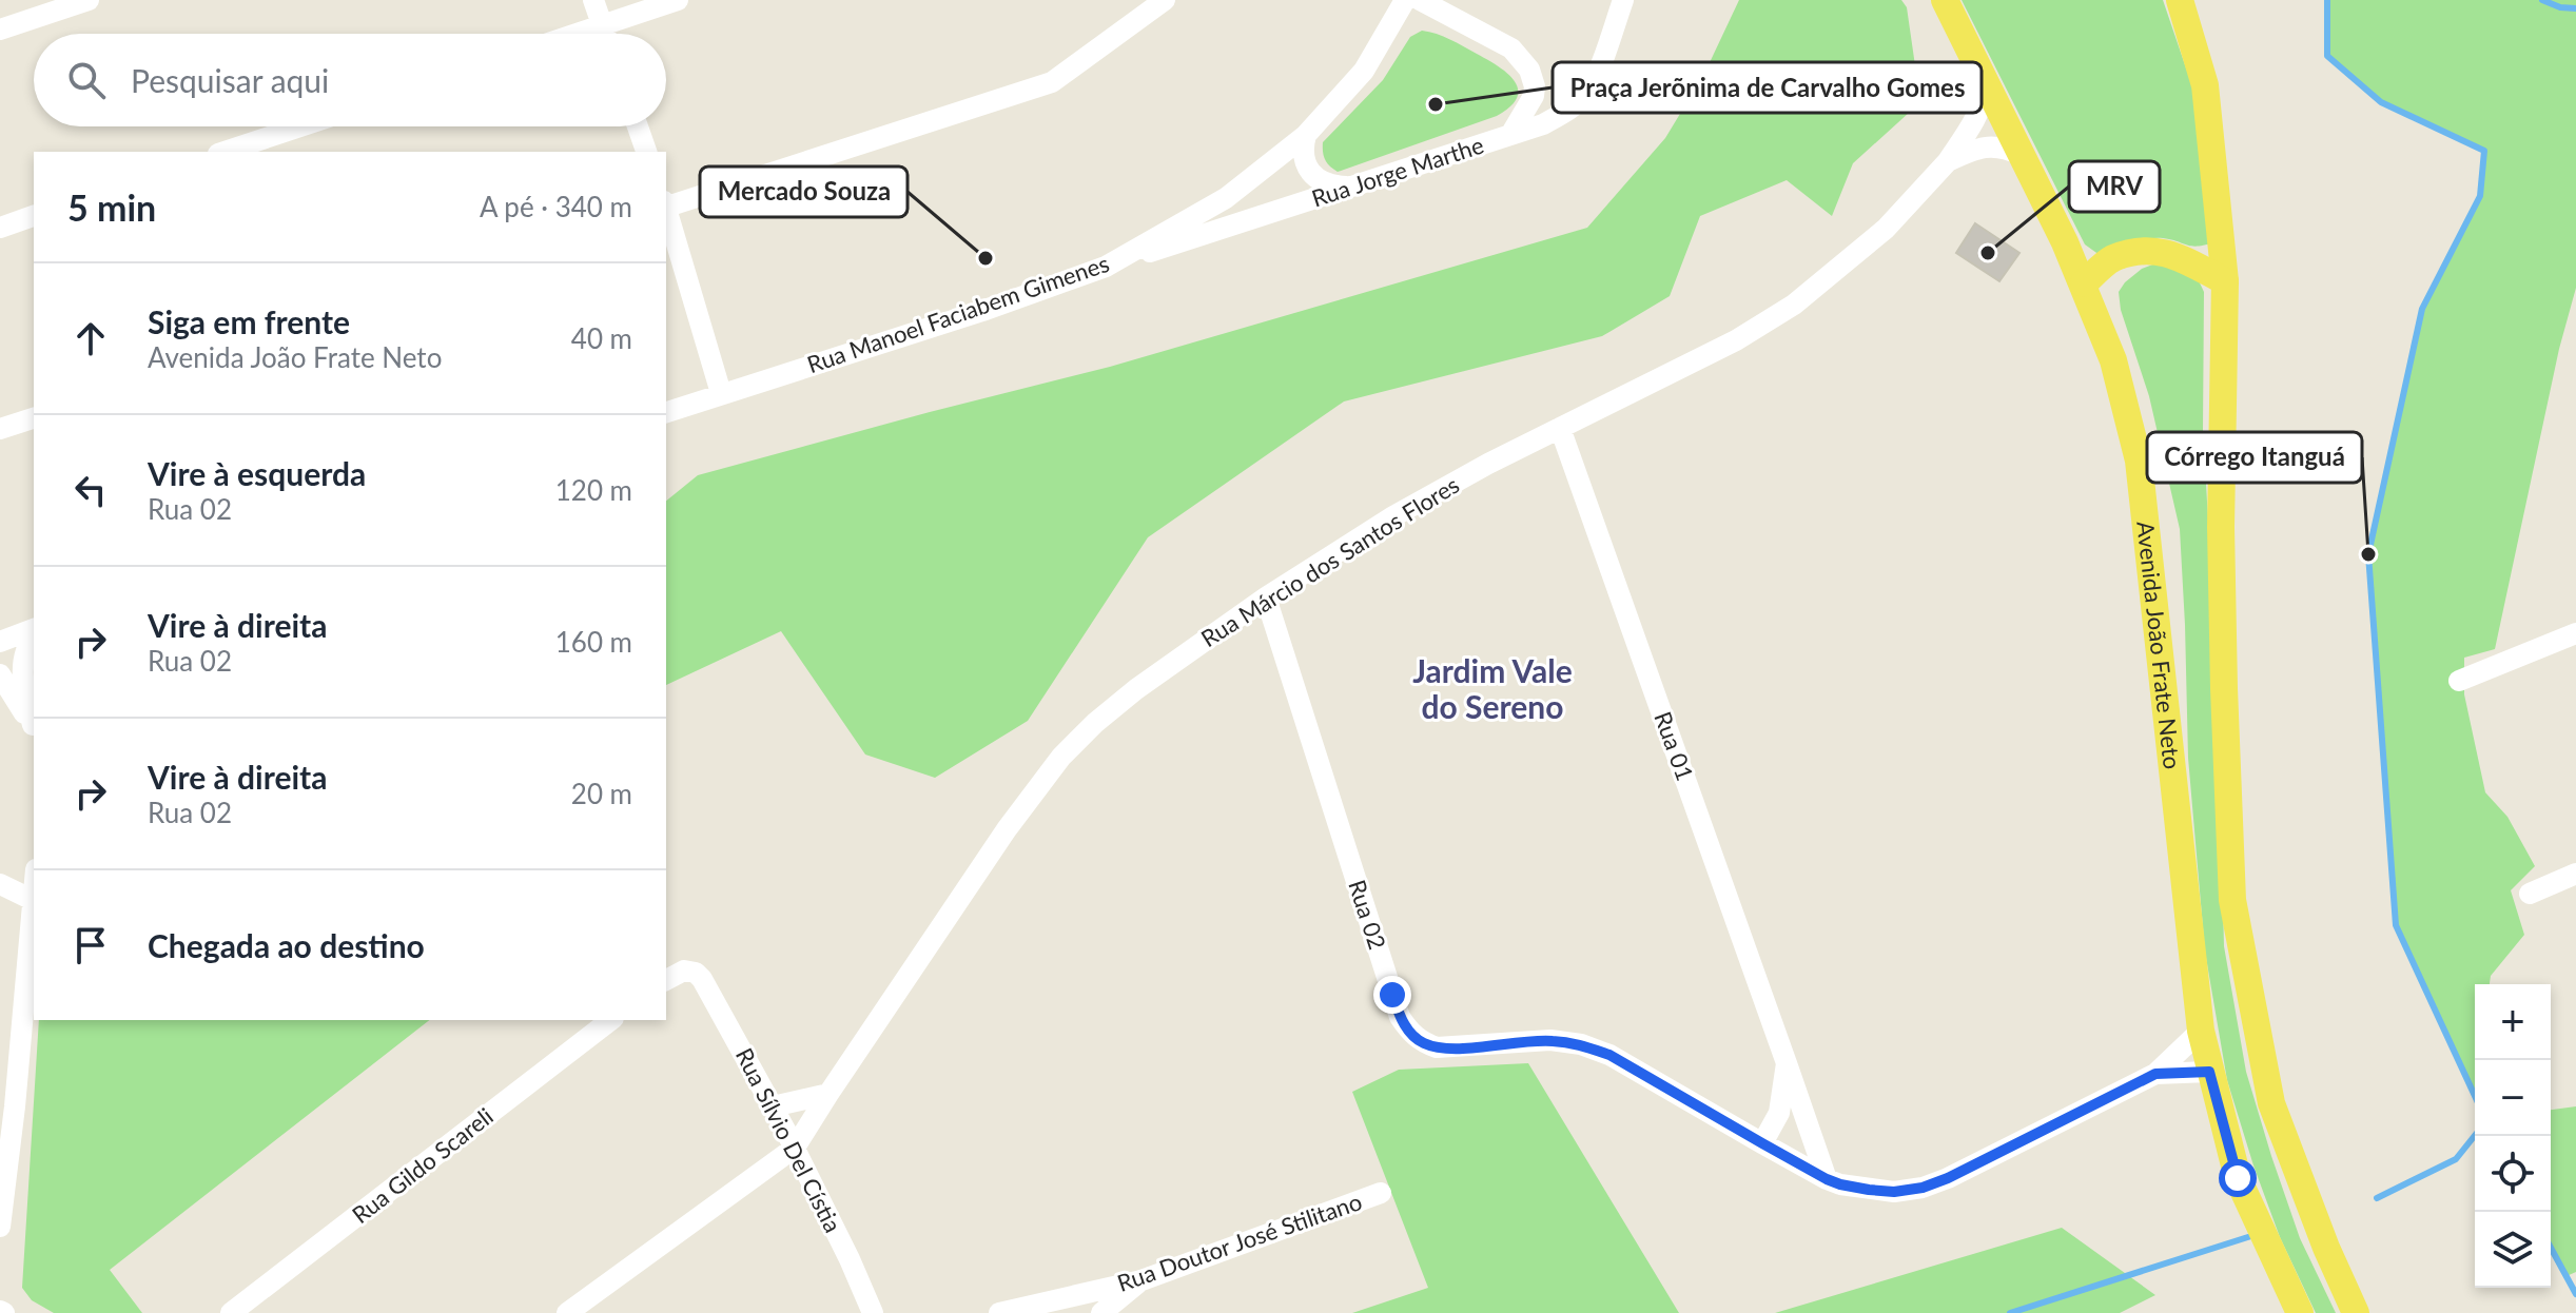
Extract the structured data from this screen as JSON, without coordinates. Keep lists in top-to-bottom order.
{
  "streets": {
    "main road": ["Avenida João Frate Neto"],
    "street": [
      "Rua Jorge Marthe",
      "Rua Manoel Faciabem Gimenes",
      "Rua Márcio dos Santos Flores",
      "Rua 01",
      "Rua 02",
      "Rua Sílvio Del Cístia",
      "Rua Gildo Scareli",
      "Rua Doutor José Stilitano"
    ]
  },
  "crossings": [
    ["Rua Jorge Marthe", "Rua Manoel Faciabem Gimenes"],
    ["Rua Márcio dos Santos Flores", "Avenida João Frate Neto"],
    ["Rua Márcio dos Santos Flores", "Rua 01"],
    ["Rua Márcio dos Santos Flores", "Rua 02"],
    ["Rua Márcio dos Santos Flores", "Rua Sílvio Del Cístia"],
    ["Avenida João Frate Neto", "Rua 02"],
    ["Rua 01", "Rua 02"]
  ],
  "districts": ["Jardim Vale do Sereno"],
  "places": [
    "Praça Jerõnima de Carvalho Gomes",
    "MRV",
    "Mercado Souza",
    "Córrego Itanguá"
  ],
  "page": {
    "search": "Pesquisar aqui",
    "heading": ["5 min", "A pé · 340 m"],
    "list": [
      ["Siga em frente", "Avenida João Frate Neto", "40 m"],
      ["Vire à esquerda", "Rua 02", "120 m"],
      ["Vire à direita", "Rua 02", "160 m"],
      ["Vire à direita", "Rua 02", "20 m"],
      "Chegada ao destino"
    ],
    "map_buttons": ["+", "−"]
  }
}
